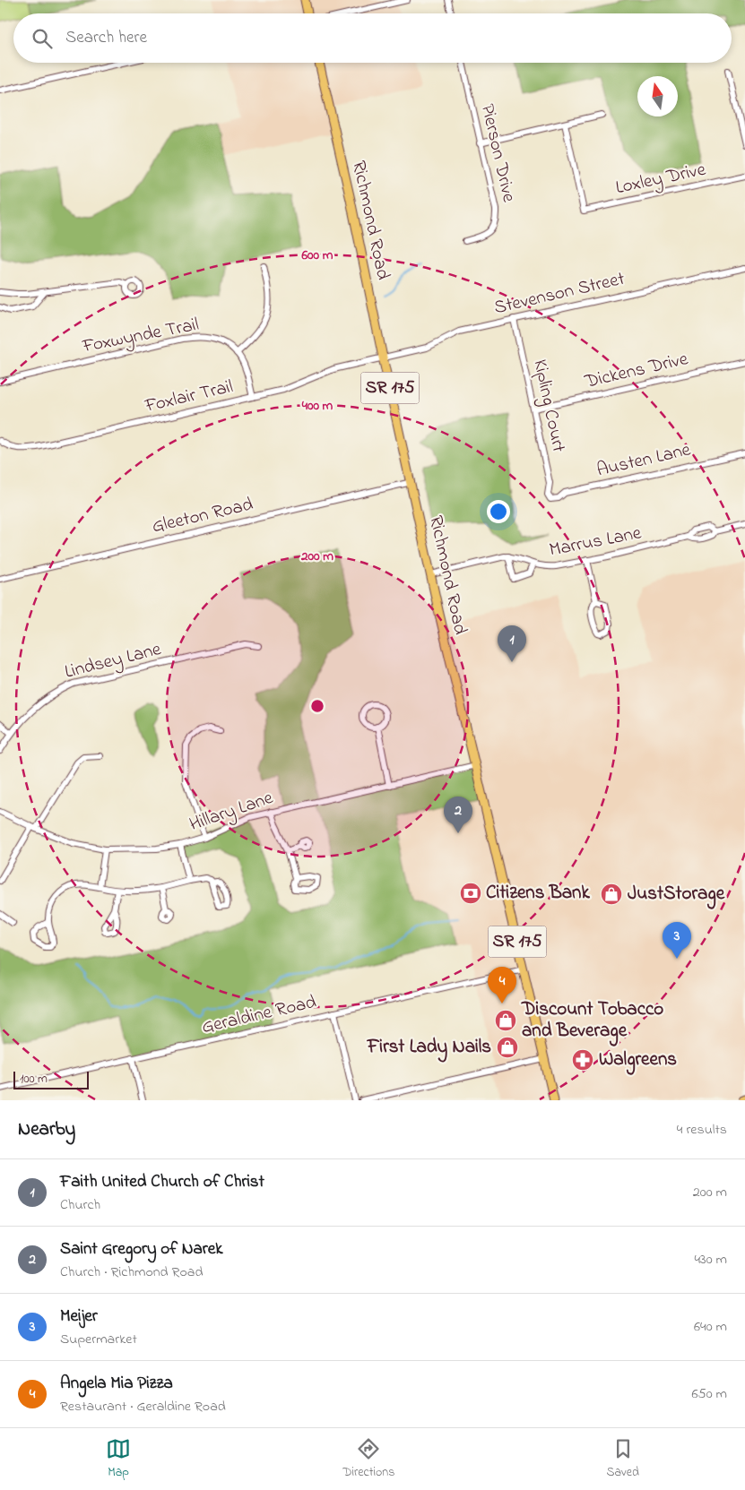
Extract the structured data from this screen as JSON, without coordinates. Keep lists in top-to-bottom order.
{
  "streets": {
    "main road": ["Richmond Road", "SR 175"],
    "street": [
      "Pierson Drive",
      "Loxley Drive",
      "Stevenson Street",
      "Foxwynde Trail",
      "Dickens Drive",
      "Foxlair Trail",
      "Kipling Court",
      "Austen Lane",
      "Gleeton Road",
      "Marrus Lane",
      "Lindsey Lane",
      "Hillary Lane",
      "Geraldine Road"
    ]
  },
  "crossings": [
    ["Richmond Road", "Stevenson Street"],
    ["Richmond Road", "Foxlair Trail"],
    ["Richmond Road", "Gleeton Road"],
    ["Richmond Road", "Marrus Lane"],
    ["Richmond Road", "Hillary Lane"],
    ["Richmond Road", "Geraldine Road"],
    ["Stevenson Street", "Foxlair Trail"],
    ["Stevenson Street", "Kipling Court"],
    ["Foxwynde Trail", "Foxlair Trail"],
    ["Dickens Drive", "Kipling Court"],
    ["Kipling Court", "Austen Lane"]
  ],
  "places": {
    "bank": ["Citizens Bank"],
    "shop": ["JustStorage", "Discount Tobacco and Beverage", "First Lady Nails"],
    "pharmacy": ["Walgreens"]
  },
  "scale_bar": "100 m",
  "north": "top",
  "page": {
    "search": "Search here",
    "pins": [
      "1",
      "2",
      "3",
      "4"
    ],
    "scale": "100 m",
    "heading": ["Nearby", "4 results"],
    "list": [
      {
        "mark": "1",
        "name": "Faith United Church of Christ",
        "note": "Church",
        "value": "200 m"
      },
      {
        "mark": "2",
        "name": "Saint Gregory of Narek",
        "note": "Church · Richmond Road",
        "value": "430 m"
      },
      {
        "mark": "3",
        "name": "Meijer",
        "note": "Supermarket",
        "value": "640 m"
      },
      {
        "mark": "4",
        "name": "Angela Mia Pizza",
        "note": "Restaurant · Geraldine Road",
        "value": "650 m"
      }
    ],
    "nav": ["Map", "Directions", "Saved"]
  },
  "rings": ["600 m", "400 m", "200 m"]
}
